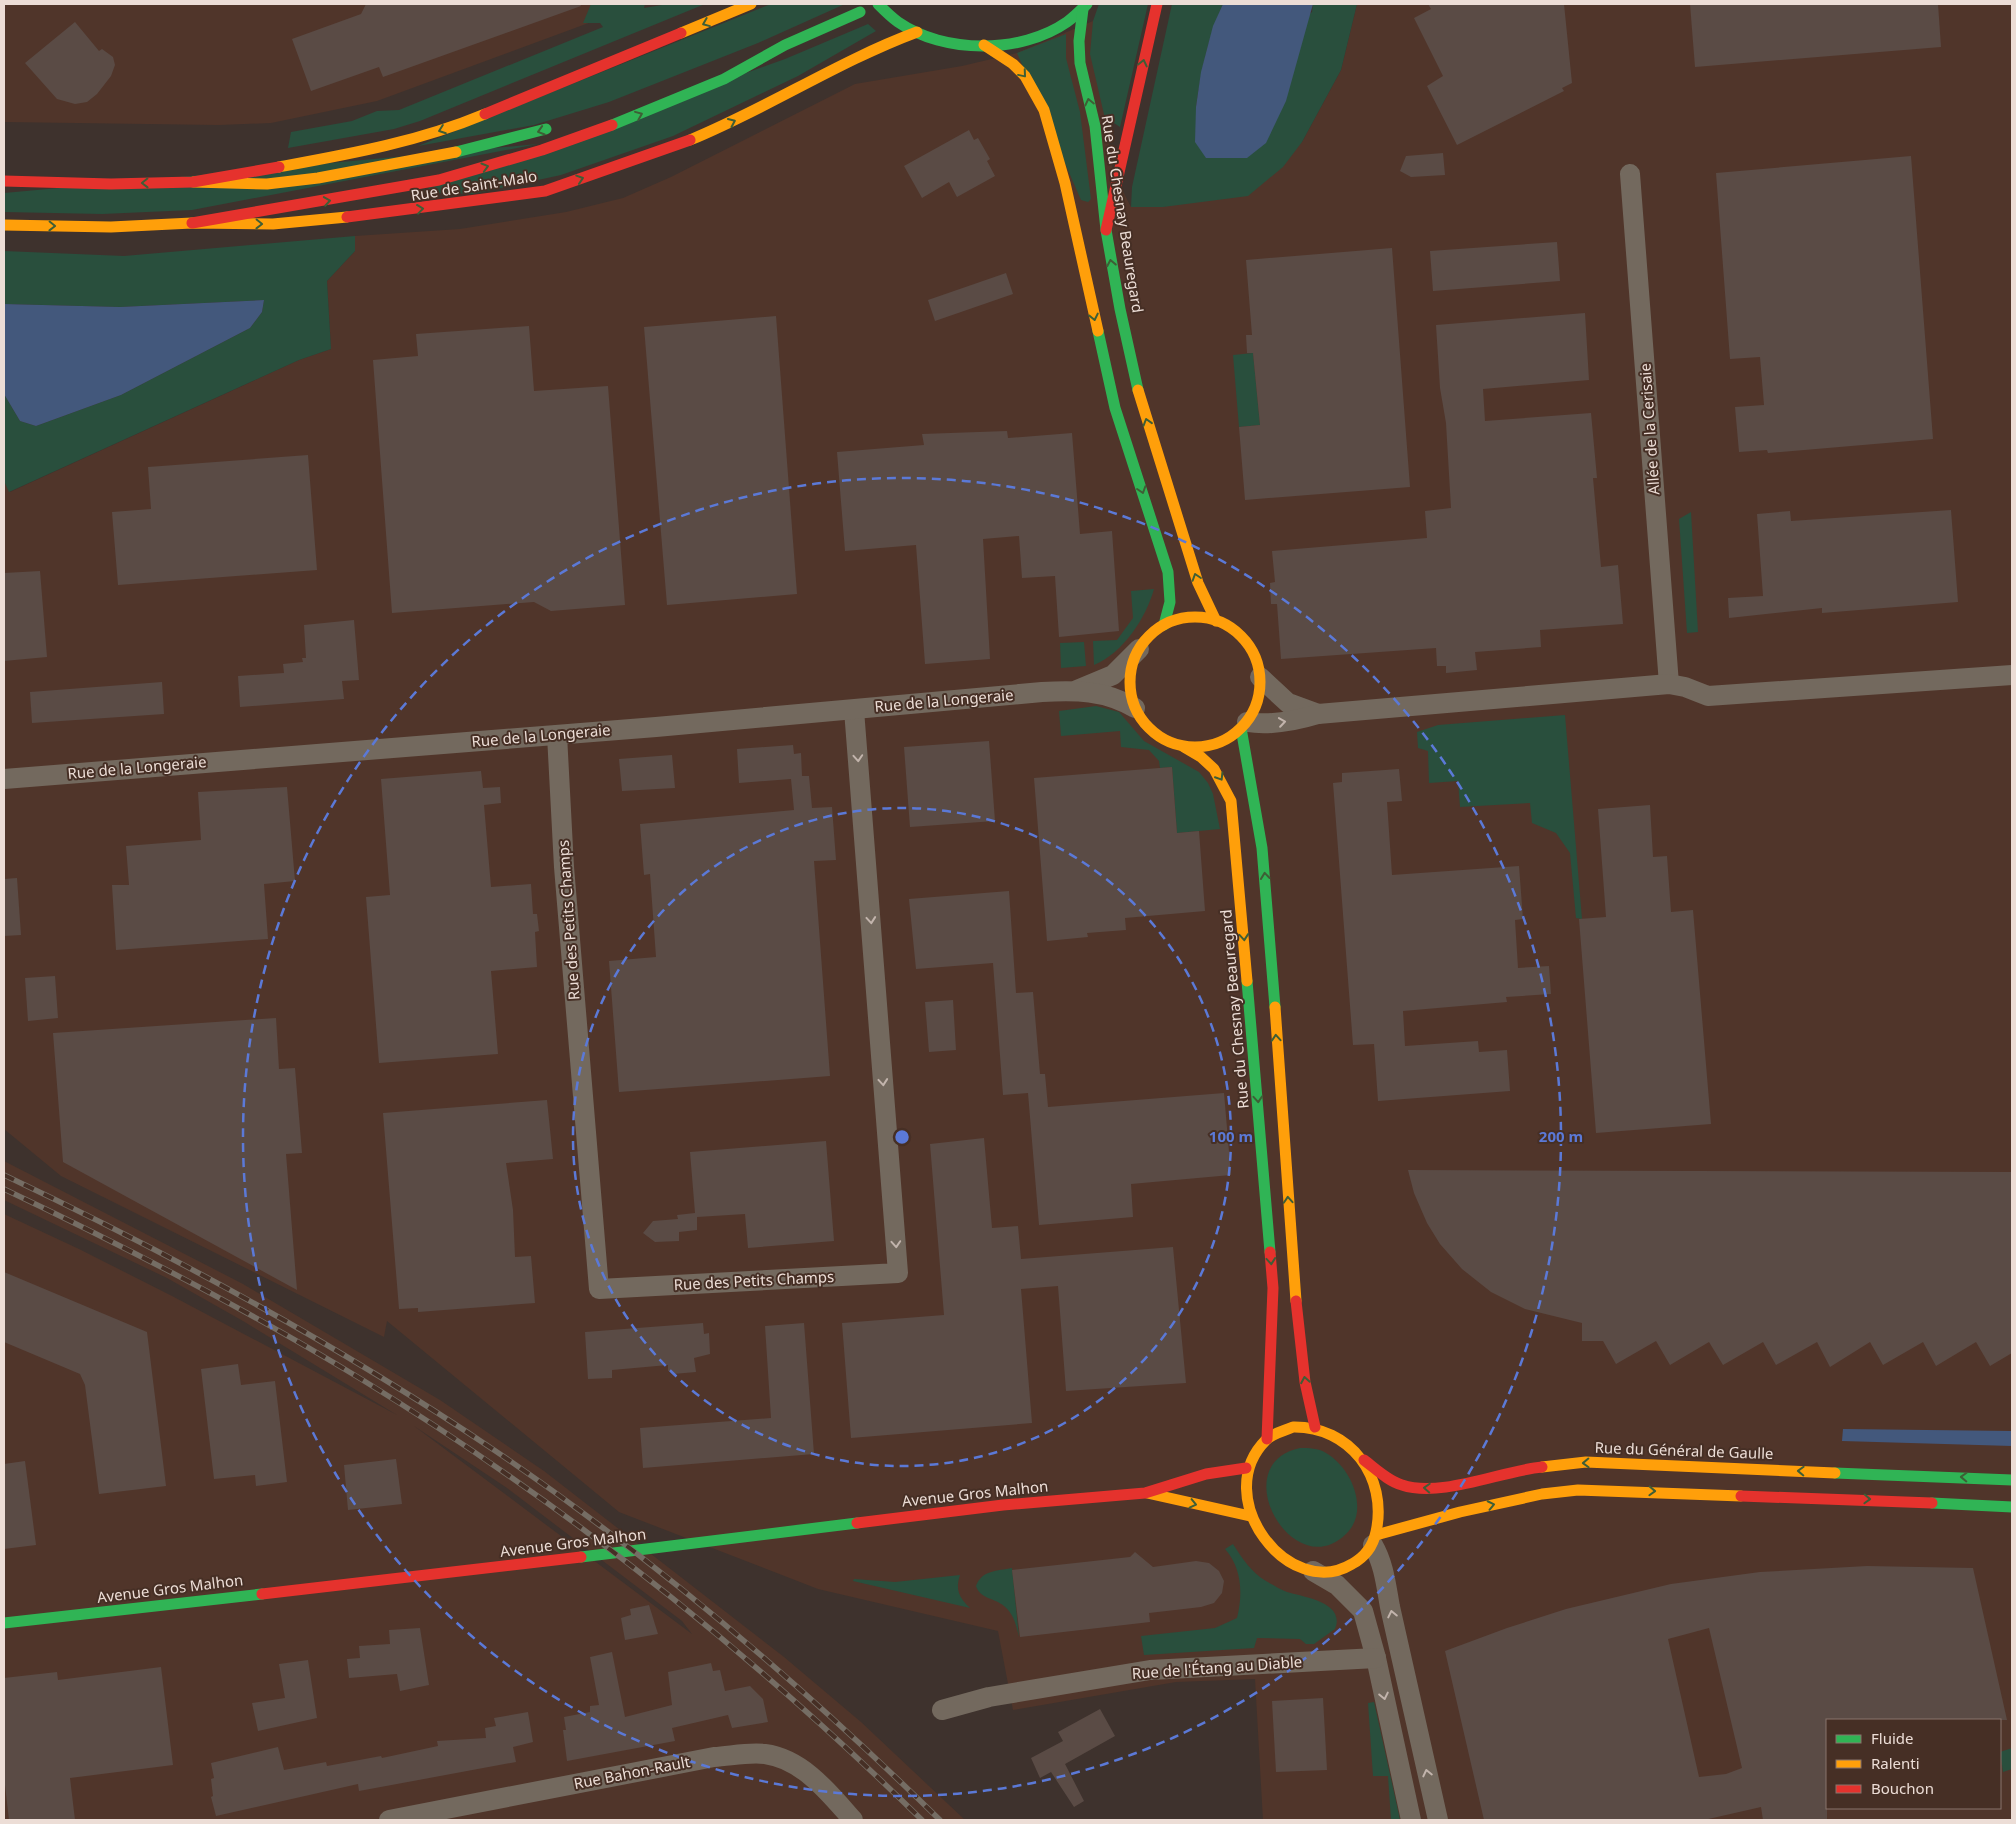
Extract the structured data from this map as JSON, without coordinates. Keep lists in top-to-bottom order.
{
  "streets": {
    "main road": [
      "Rue de Saint-Malo",
      "Rue du Chesnay Beauregard",
      "Rue du Général de Gaulle",
      "Avenue Gros Malhon"
    ],
    "street": [
      "Allée de la Cerisaie",
      "Rue de la Longeraie",
      "Rue des Petits Champs",
      "Rue de l'Étang au Diable",
      "Rue Bahon-Rault"
    ]
  },
  "crossings": [
    ["Rue du Chesnay Beauregard", "Rue de la Longeraie"],
    ["Rue du Chesnay Beauregard", "Rue du Général de Gaulle"],
    ["Rue du Chesnay Beauregard", "Avenue Gros Malhon"],
    ["Rue de la Longeraie", "Rue des Petits Champs"],
    ["Rue du Général de Gaulle", "Avenue Gros Malhon"]
  ],
  "legend": ["Fluide", "Ralenti", "Bouchon"],
  "rings": ["100 m", "200 m"]
}
